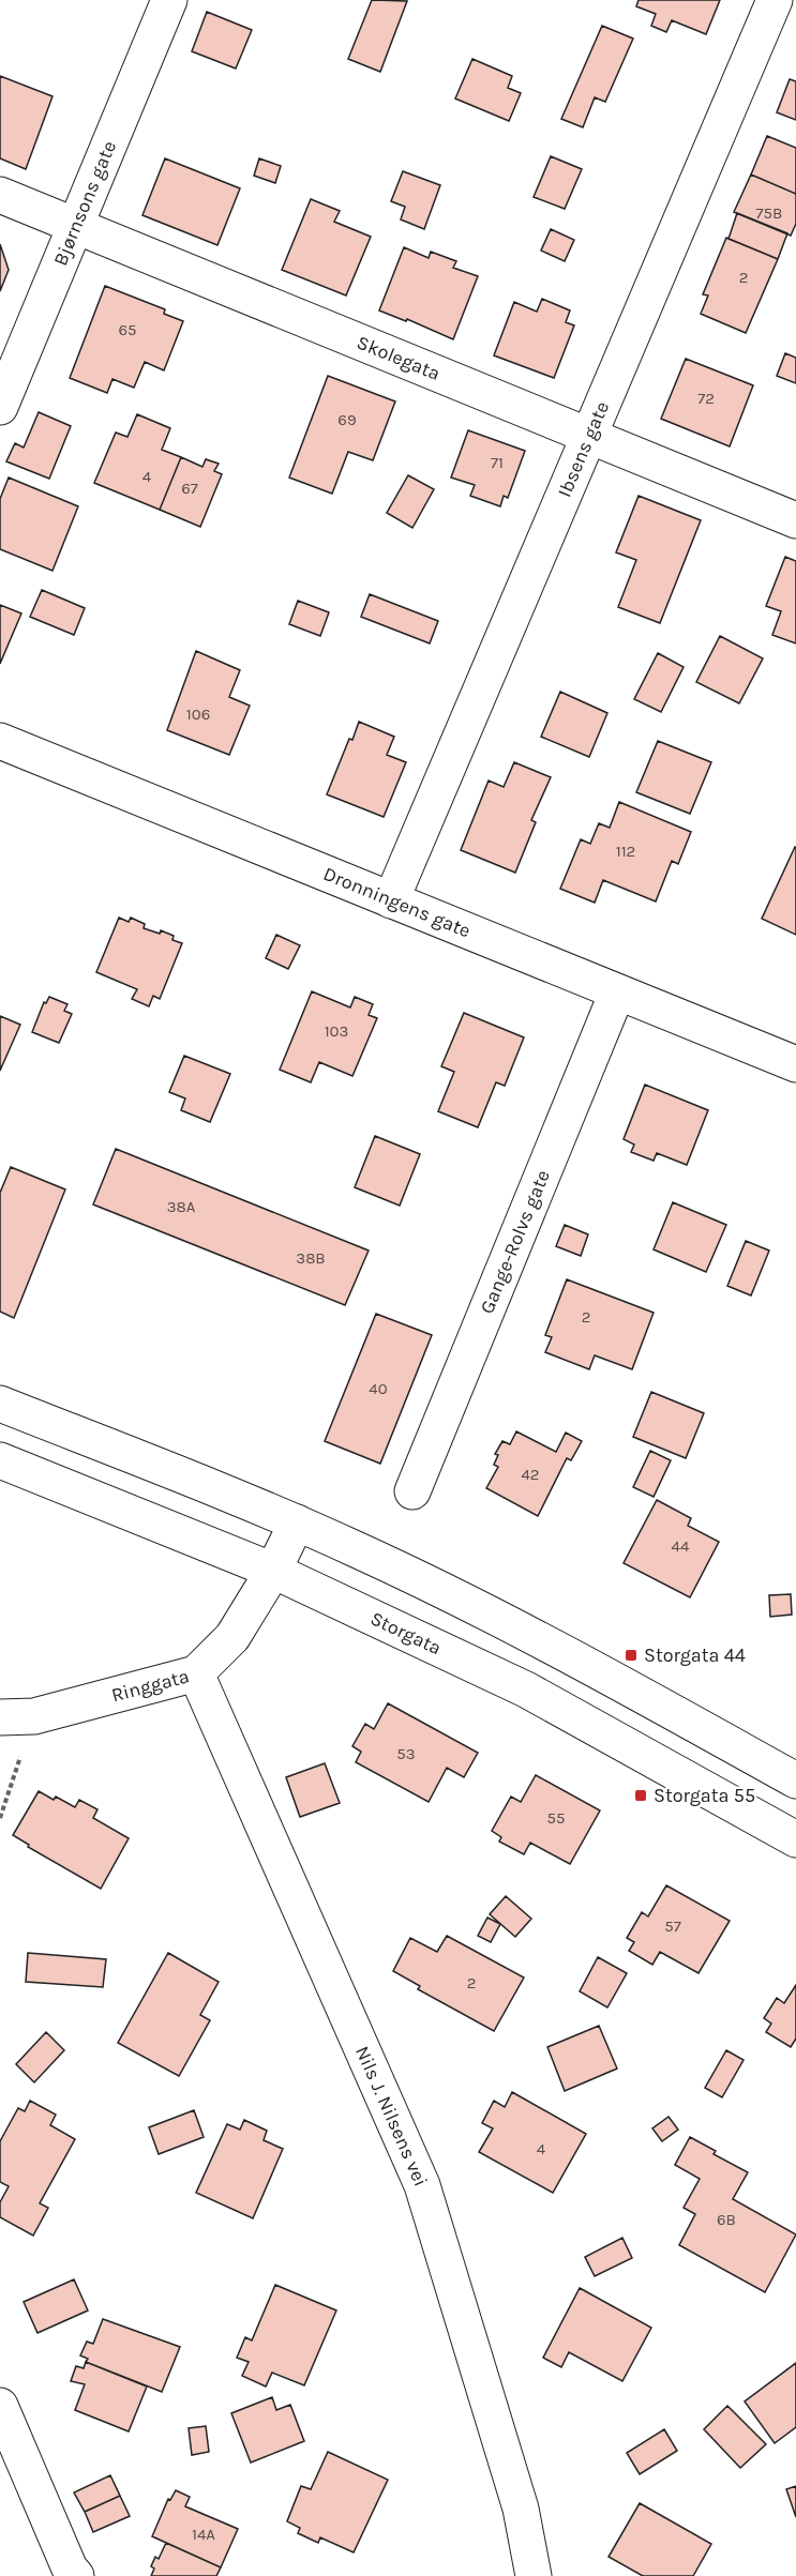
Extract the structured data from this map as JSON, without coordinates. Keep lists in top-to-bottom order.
{
  "streets": {
    "street": [
      "Bjørnsons gate",
      "Skolegata",
      "Ibsens gate",
      "Dronningens gate",
      "Gange-Rolvs gate",
      "Storgata",
      "Ringgata",
      "Nils J. Nilsens vei"
    ]
  },
  "crossings": [
    ["Bjørnsons gate", "Skolegata"],
    ["Skolegata", "Ibsens gate"],
    ["Ibsens gate", "Dronningens gate"],
    ["Dronningens gate", "Gange-Rolvs gate"],
    ["Storgata", "Ringgata"],
    ["Ringgata", "Nils J. Nilsens vei"]
  ],
  "places": {
    "transit": ["Storgata 44", "Storgata 55"]
  },
  "house_numbers": [
    "75B",
    "2",
    "65",
    "72",
    "69",
    "71",
    "4",
    "67",
    "106",
    "112",
    "103",
    "38A",
    "38B",
    "2",
    "40",
    "42",
    "44",
    "53",
    "55",
    "57",
    "2",
    "4",
    "6B",
    "14A"
  ]
}
